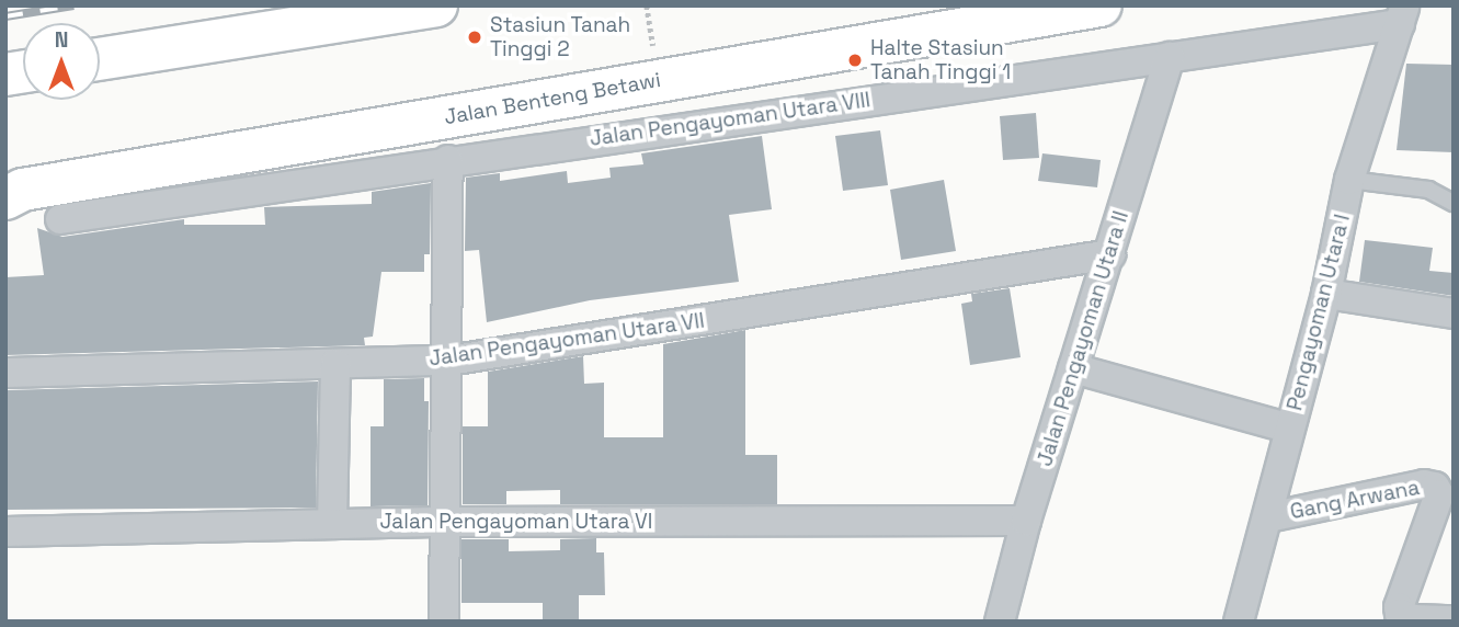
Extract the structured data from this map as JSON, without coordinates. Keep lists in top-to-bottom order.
{
  "streets": {
    "main road": ["Jalan Benteng Betawi"],
    "street": [
      "Jalan Pengayoman Utara VIII",
      "Pengayoman Utara I",
      "Jalan Pengayoman Utara II",
      "Jalan Pengayoman Utara VII",
      "Gang Arwana",
      "Jalan Pengayoman Utara VI"
    ]
  },
  "crossings": [
    ["Jalan Pengayoman Utara VIII", "Pengayoman Utara I"],
    ["Jalan Pengayoman Utara VIII", "Jalan Pengayoman Utara II"],
    ["Pengayoman Utara I", "Gang Arwana"],
    ["Jalan Pengayoman Utara II", "Jalan Pengayoman Utara VII"],
    ["Jalan Pengayoman Utara II", "Jalan Pengayoman Utara VI"]
  ],
  "places": ["Stasiun Tanah Tinggi 2", "Halte Stasiun Tanah Tinggi 1"],
  "north": "top"
}
